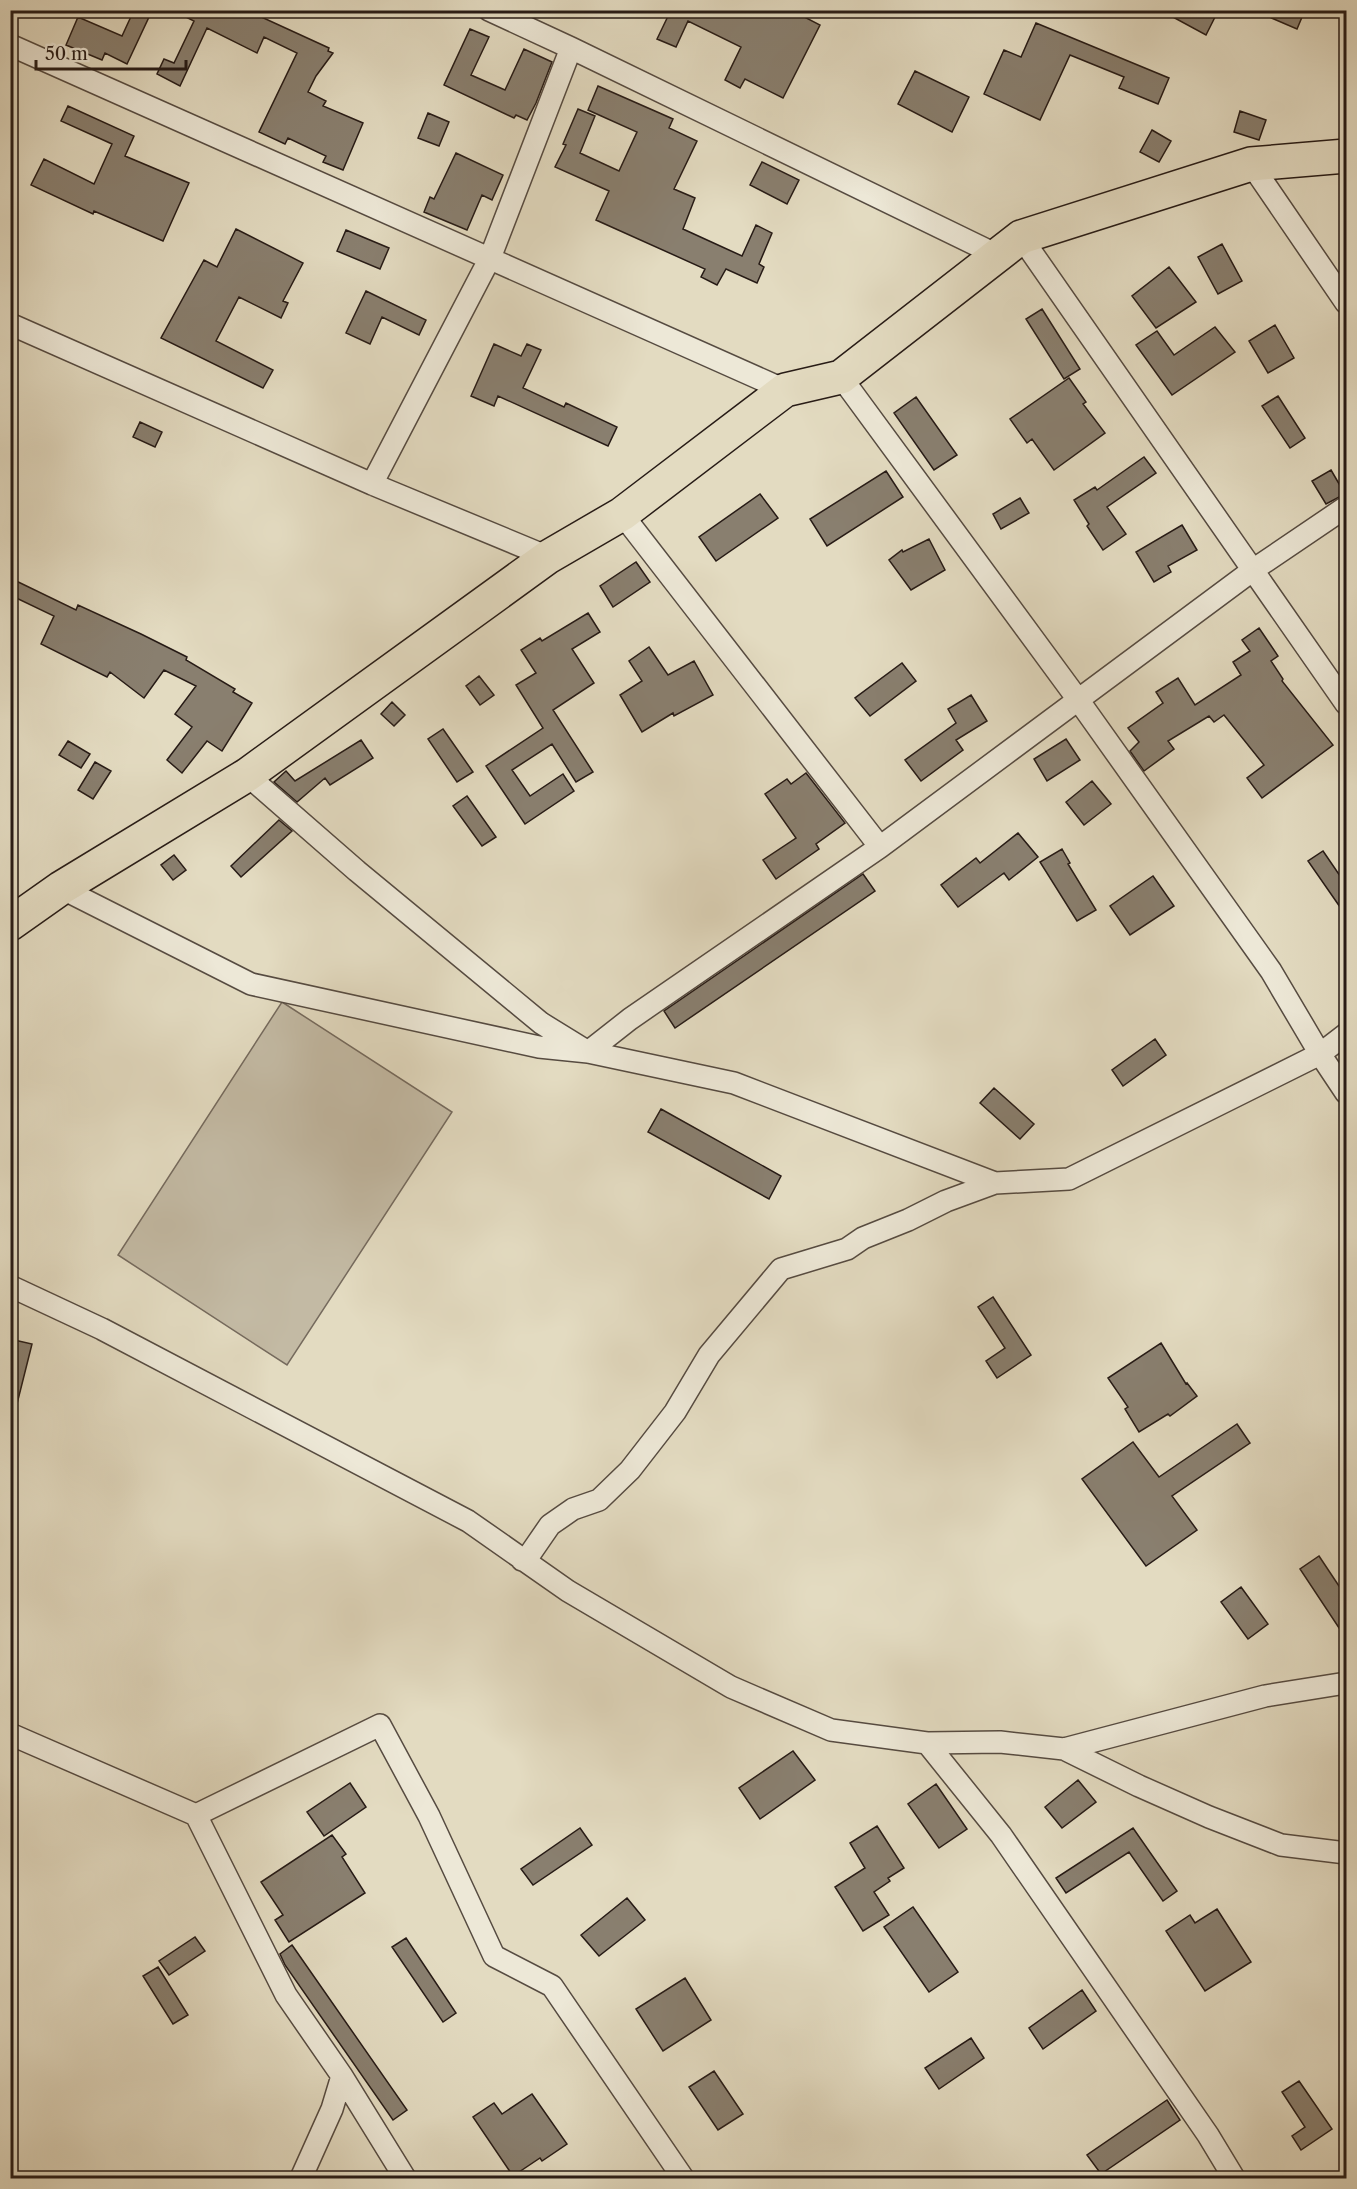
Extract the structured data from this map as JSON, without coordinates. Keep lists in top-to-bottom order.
{
  "scale_bar": "50 m"
}
